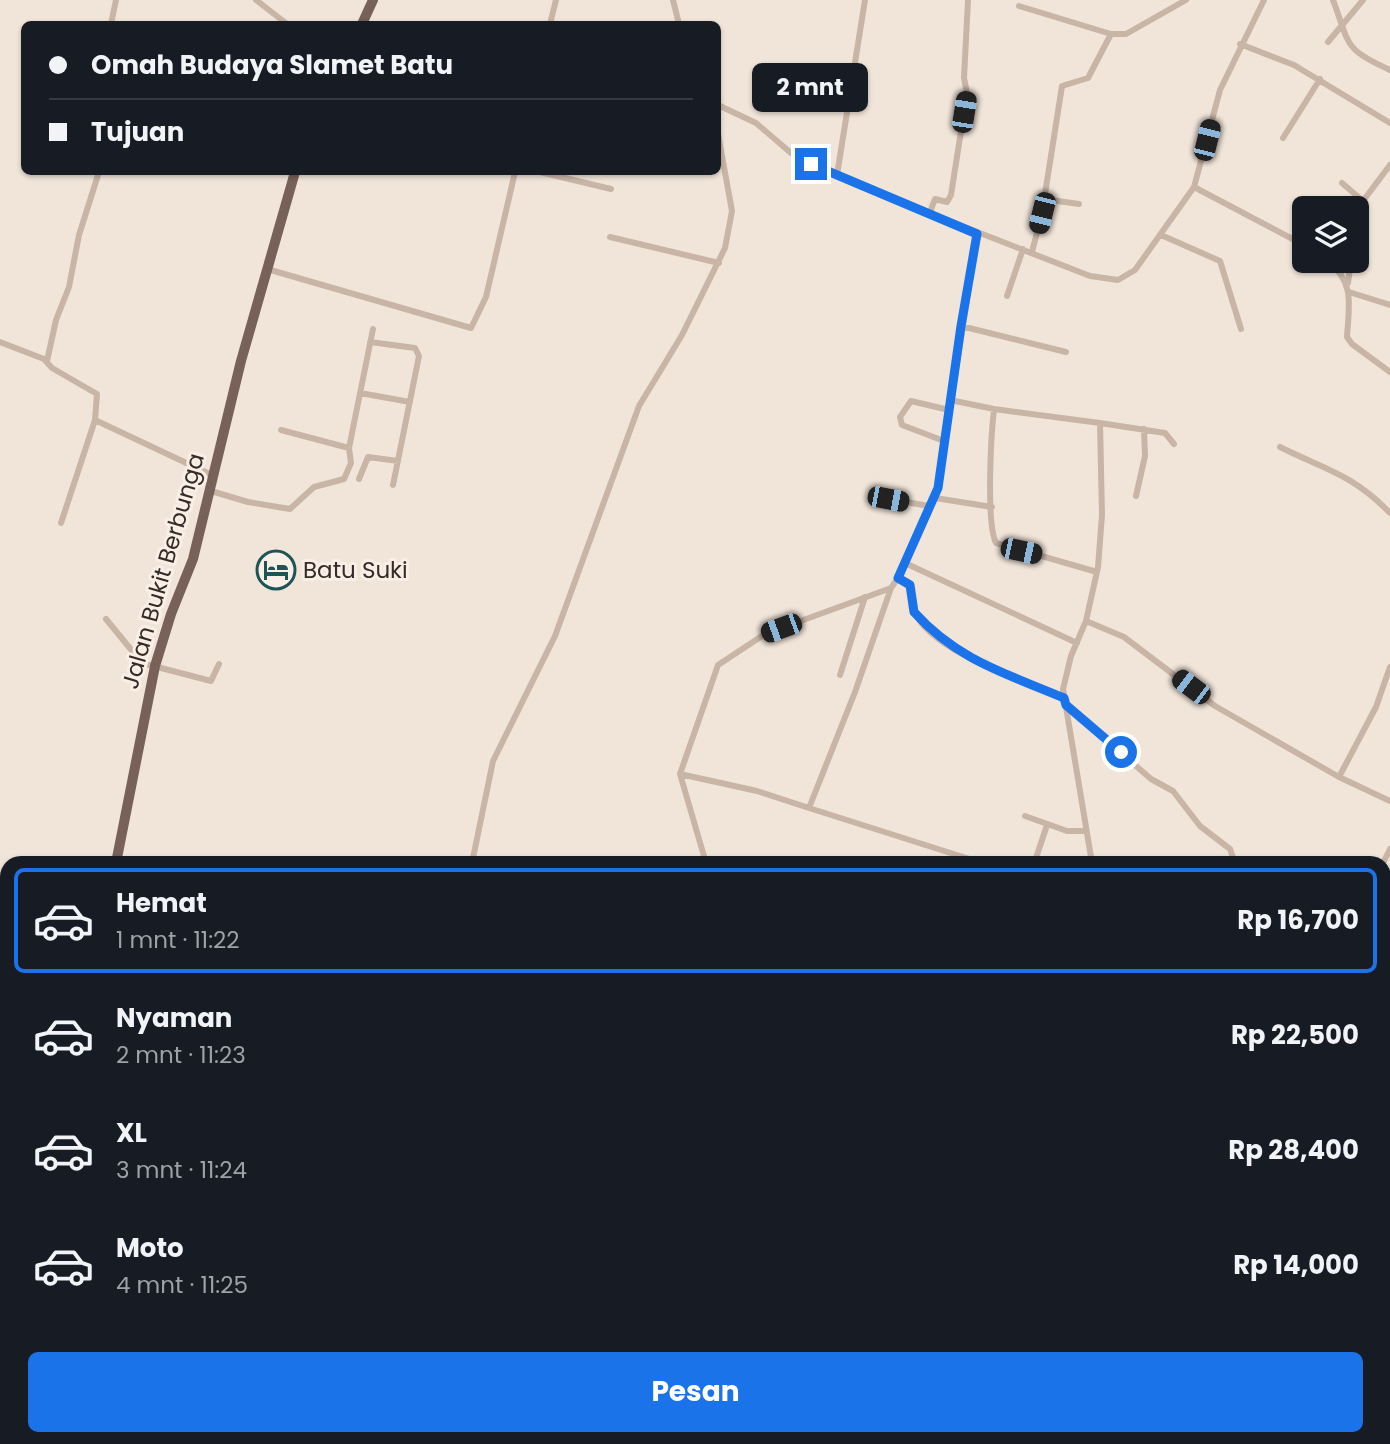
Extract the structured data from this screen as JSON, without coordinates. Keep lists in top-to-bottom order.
{
  "streets": {
    "main road": ["Jalan Bukit Berbunga"]
  },
  "places": {
    "hotel": ["Batu Suki"]
  },
  "page": {
    "banner": ["Omah Budaya Slamet Batu", "Tujuan"],
    "bubble": "2 mnt",
    "list": [
      {
        "name": "Hemat",
        "note": "1 mnt · 11:22",
        "value": "Rp 16,700"
      },
      {
        "name": "Nyaman",
        "note": "2 mnt · 11:23",
        "value": "Rp 22,500"
      },
      {
        "name": "XL",
        "note": "3 mnt · 11:24",
        "value": "Rp 28,400"
      },
      {
        "name": "Moto",
        "note": "4 mnt · 11:25",
        "value": "Rp 14,000"
      }
    ],
    "buttons": "Pesan"
  }
}
